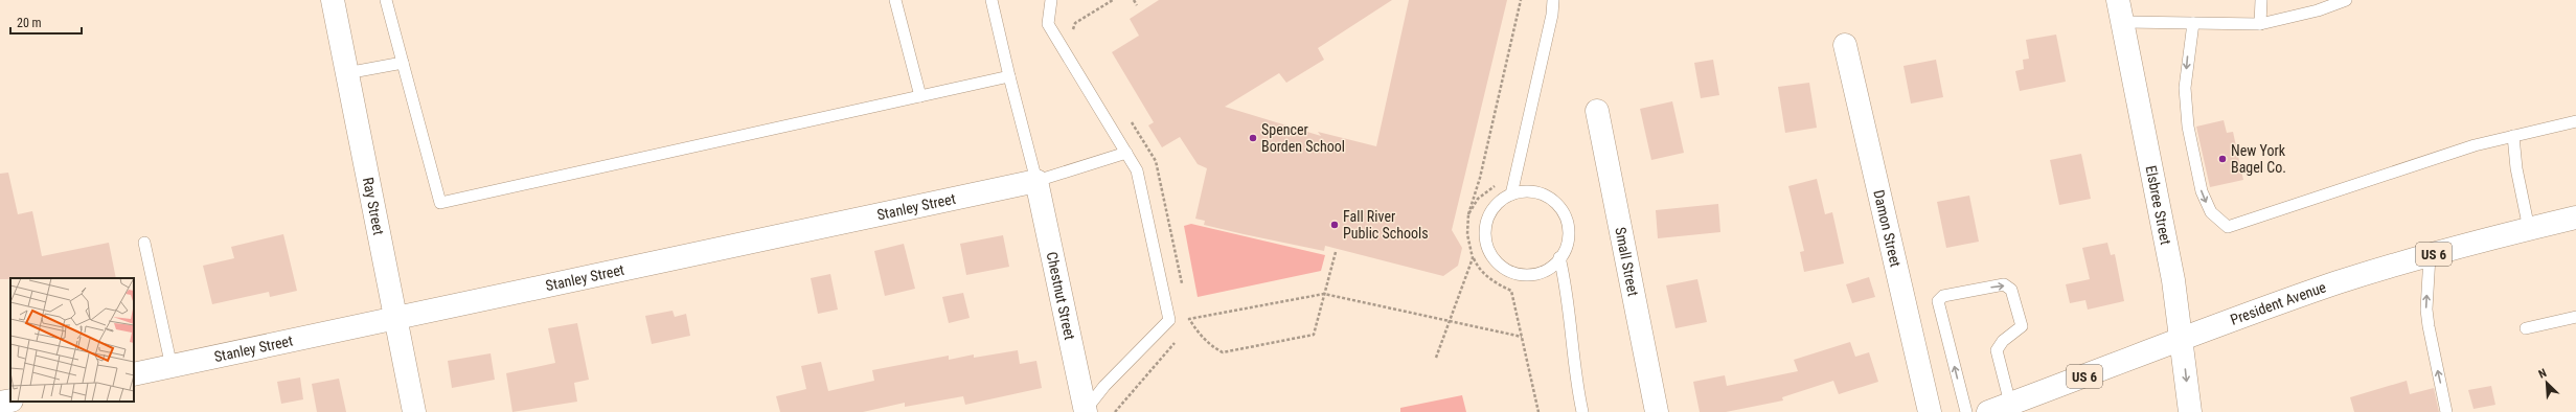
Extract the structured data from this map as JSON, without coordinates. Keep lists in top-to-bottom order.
{
  "streets": {
    "street": [
      "Elsbree Street",
      "Ray Street",
      "Stanley Street",
      "Damon Street",
      "US 6",
      "Small Street",
      "Chestnut Street",
      "President Avenue"
    ]
  },
  "crossings": [
    ["Elsbree Street", "President Avenue"],
    ["Ray Street", "Stanley Street"],
    ["Stanley Street", "Chestnut Street"]
  ],
  "places": ["Spencer Borden School", "New York Bagel Co.", "Fall River Public Schools"],
  "scale_bar": "20 m",
  "north": "top left"
}
